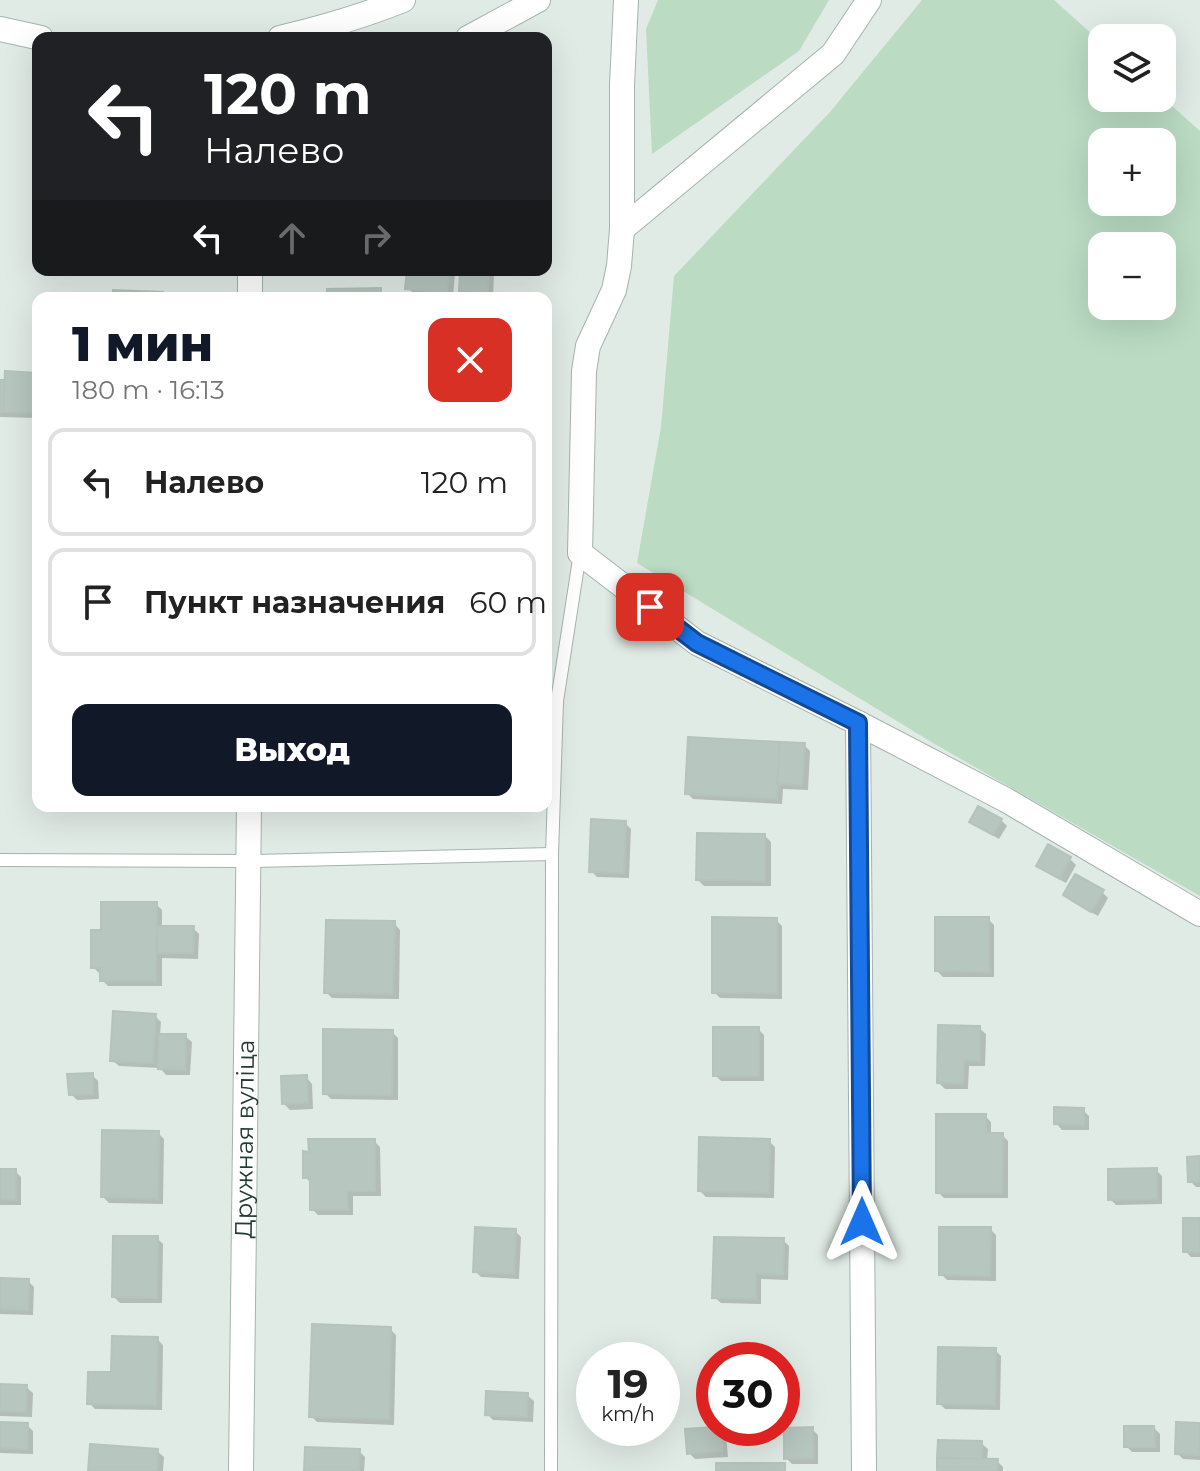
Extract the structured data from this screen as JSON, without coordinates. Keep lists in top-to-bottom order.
{
  "streets": {
    "street": ["Дружная вуліца"]
  },
  "page": {
    "map_buttons": ["+", "−"],
    "turn": ["120 m", "Налево"],
    "heading": ["1 мин", "180 m · 16:13"],
    "list": [
      {
        "name": "Налево",
        "value": "120 m"
      },
      {
        "name": "Пункт назначения",
        "value": "60 m"
      }
    ],
    "buttons": "Выход",
    "speed": "19 km/h",
    "limit": "30"
  }
}
